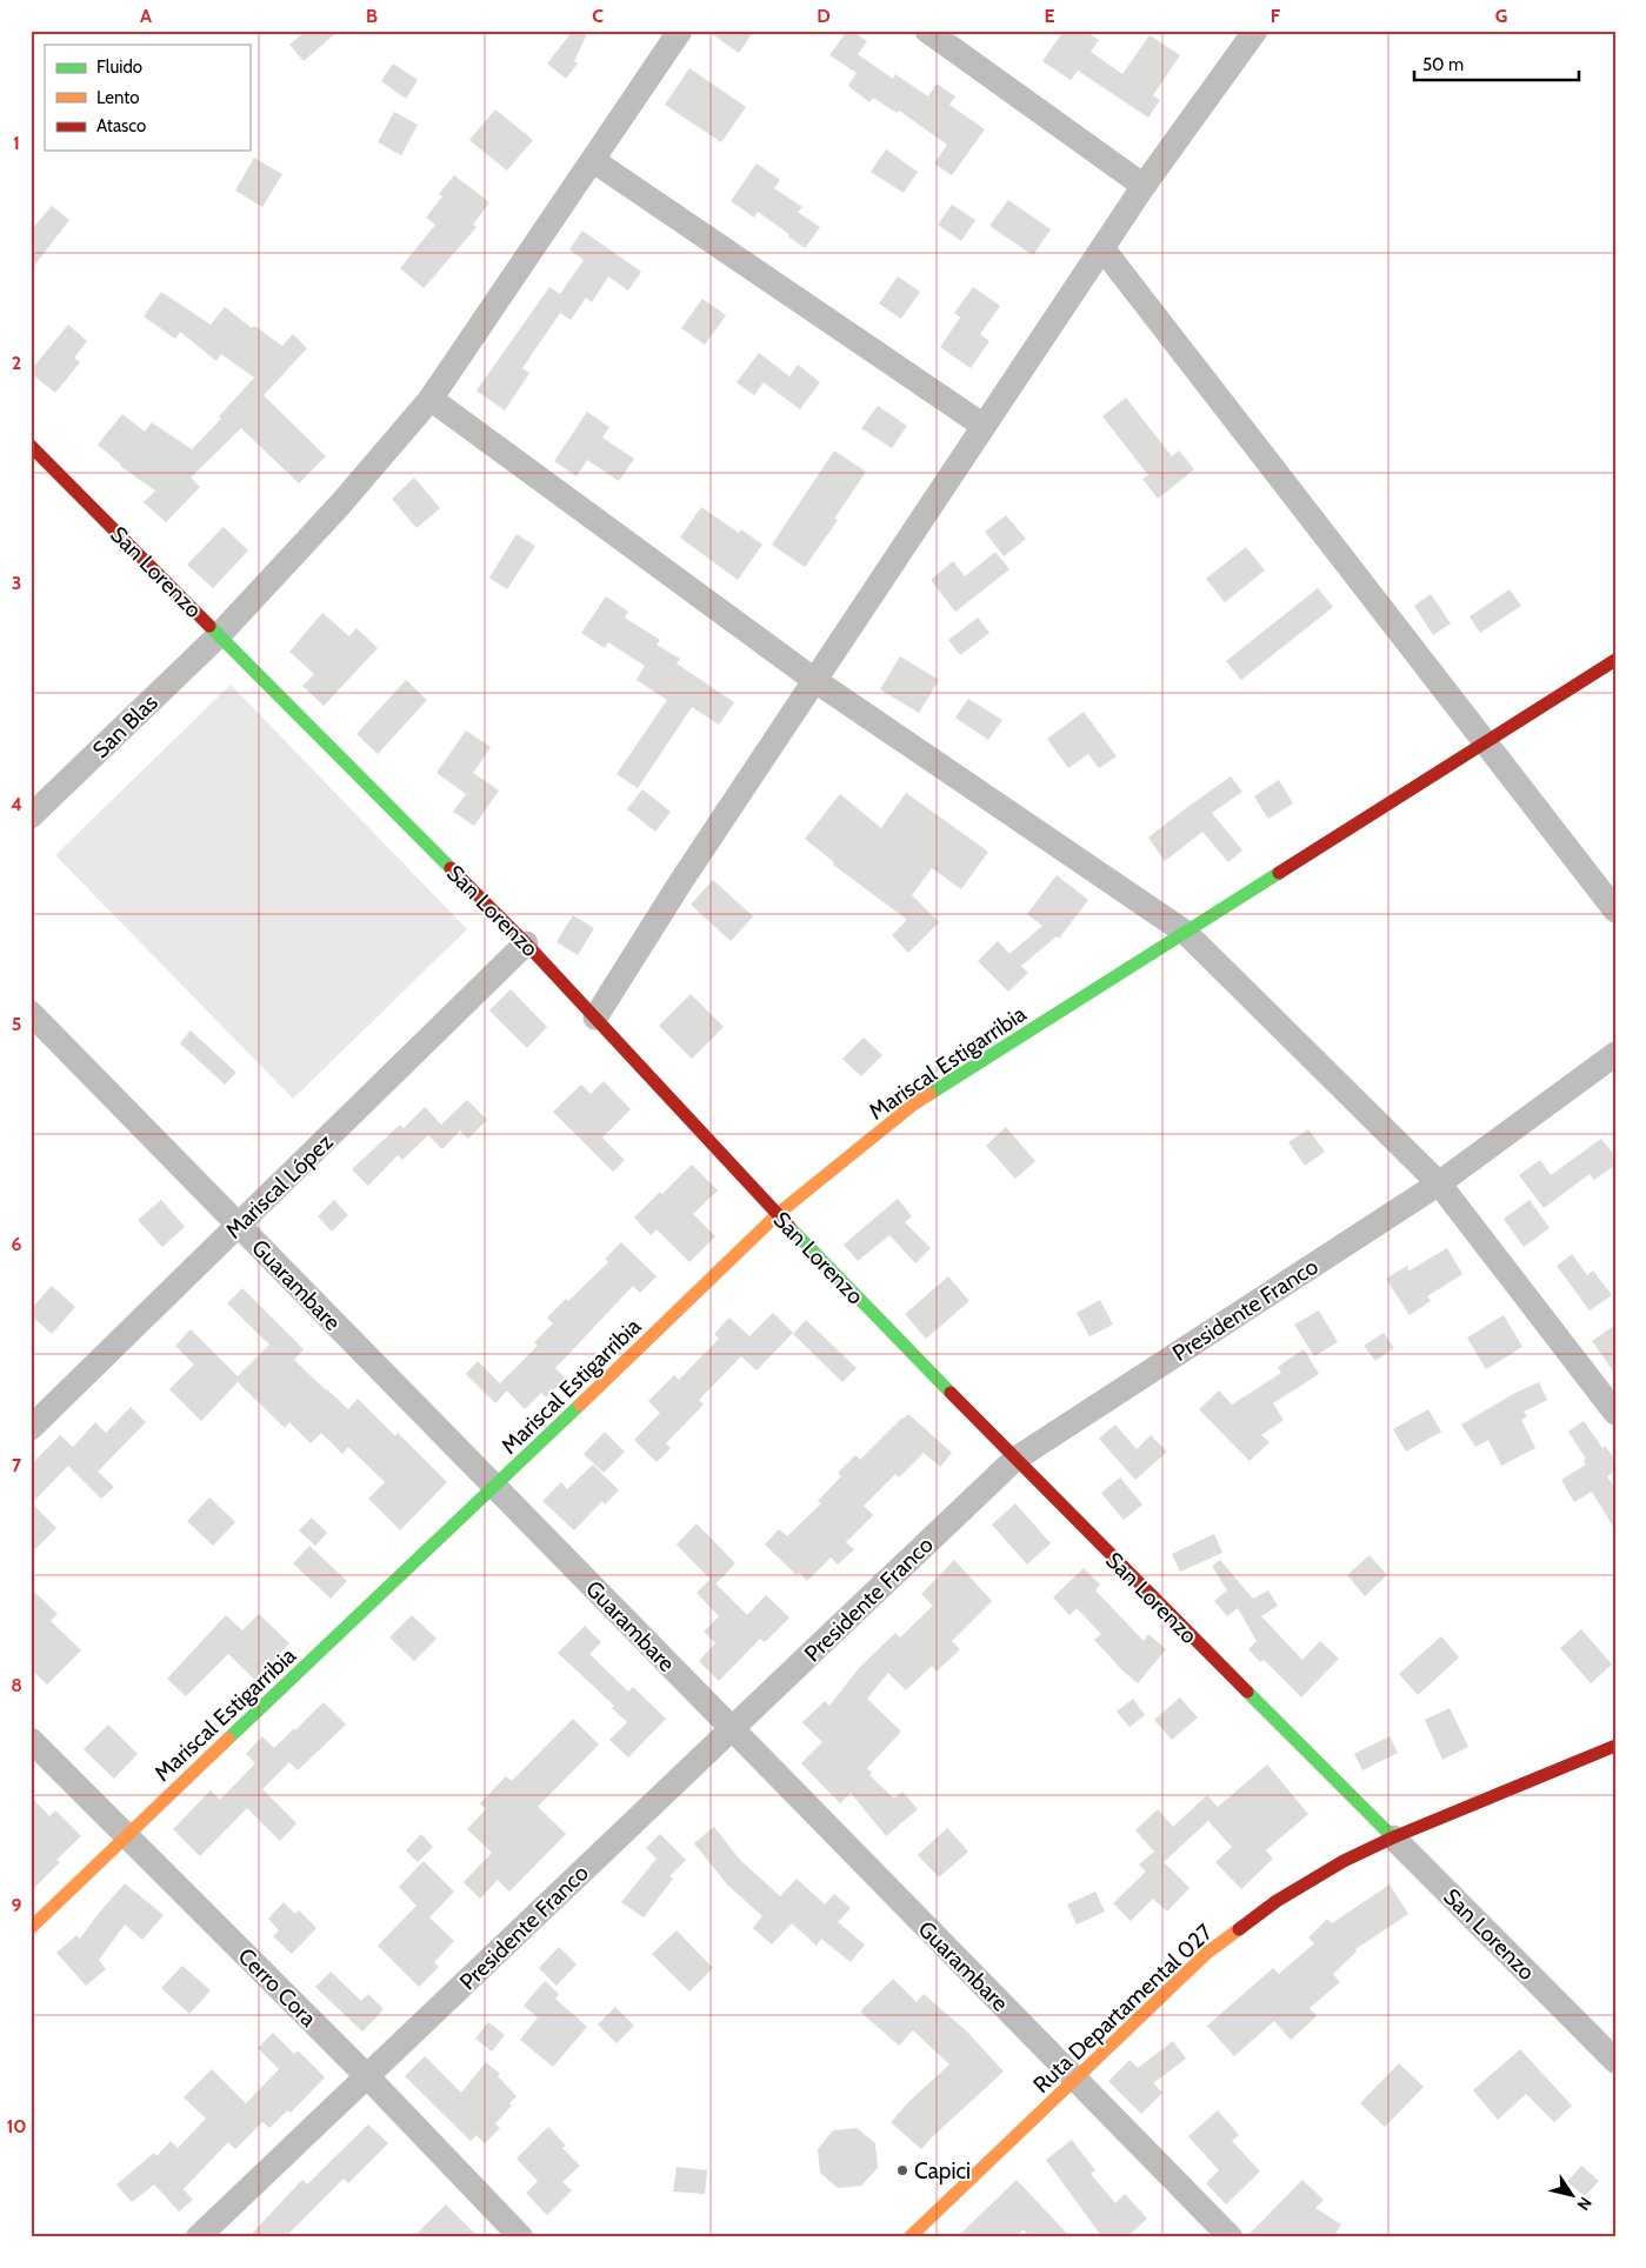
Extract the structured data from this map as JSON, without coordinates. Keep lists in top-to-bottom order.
{
  "streets": {
    "street": [
      "San Lorenzo",
      "San Blas",
      "Mariscal Estigarribia",
      "Mariscal López",
      "Guarambare",
      "Presidente Franco",
      "Cerro Cora",
      "Ruta Departamental 027"
    ]
  },
  "crossings": [
    ["San Lorenzo", "San Blas"],
    ["San Lorenzo", "Mariscal Estigarribia"],
    ["San Lorenzo", "Mariscal López"],
    ["San Lorenzo", "Presidente Franco"],
    ["San Lorenzo", "Ruta Departamental 027"],
    ["Mariscal Estigarribia", "Guarambare"],
    ["Mariscal Estigarribia", "Cerro Cora"],
    ["Mariscal López", "Guarambare"],
    ["Guarambare", "Presidente Franco"],
    ["Guarambare", "Ruta Departamental 027"],
    ["Presidente Franco", "Cerro Cora"]
  ],
  "places": ["Capici"],
  "legend": ["Fluido", "Lento", "Atasco"],
  "scale_bar": "50 m",
  "north": "bottom right",
  "grid": {
    "columns": [
      "A",
      "B",
      "C",
      "D",
      "E",
      "F",
      "G"
    ],
    "rows": [
      "1",
      "2",
      "3",
      "4",
      "5",
      "6",
      "7",
      "8",
      "9",
      "10"
    ]
  }
}
